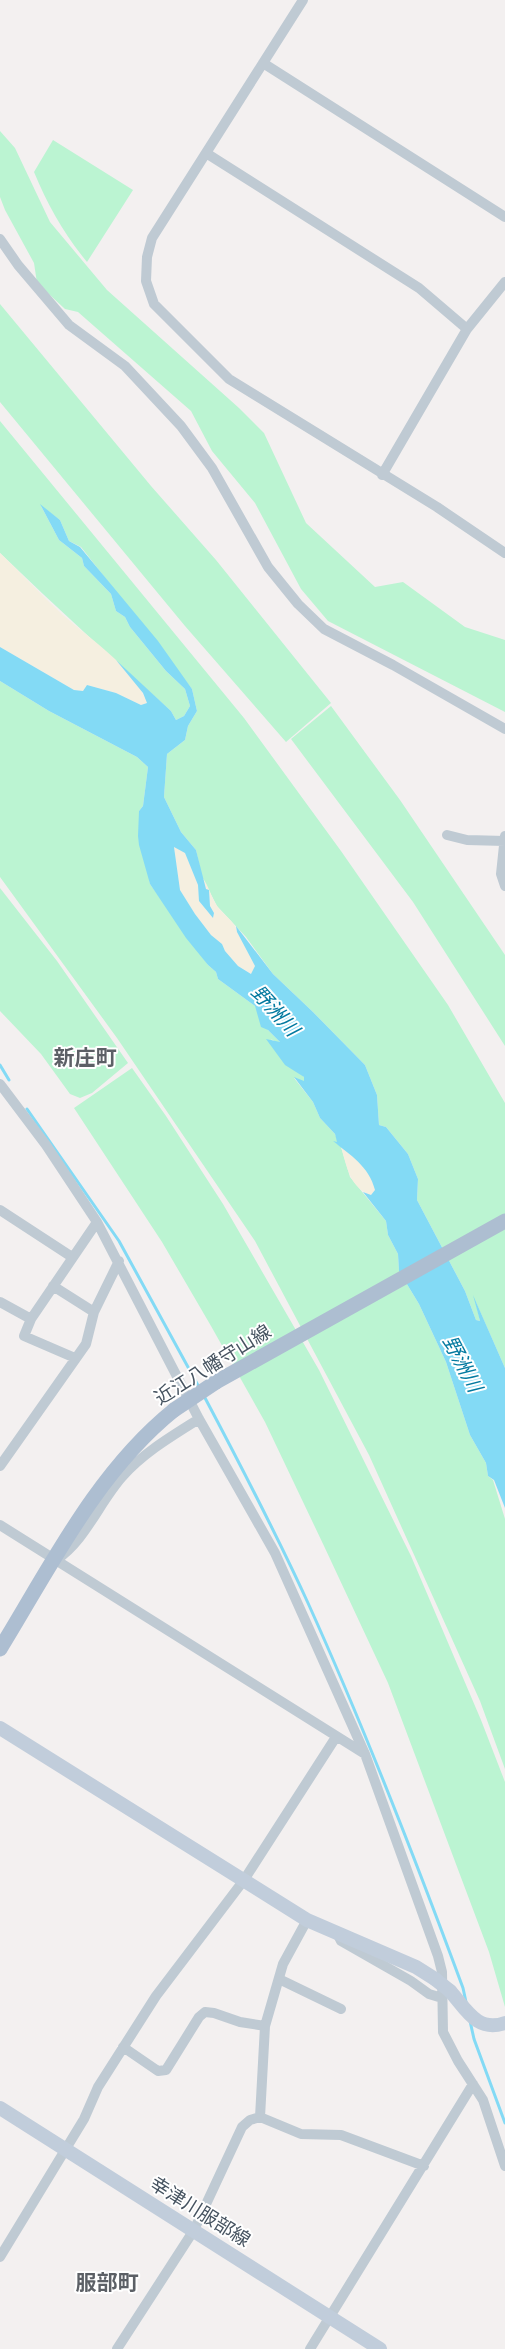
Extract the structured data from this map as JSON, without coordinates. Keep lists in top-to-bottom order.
{
  "streets": {
    "main road": ["近江八幡守山線"],
    "street": ["幸津川服部線"]
  },
  "districts": ["新庄町", "服部町"],
  "water": ["野洲川"]
}
